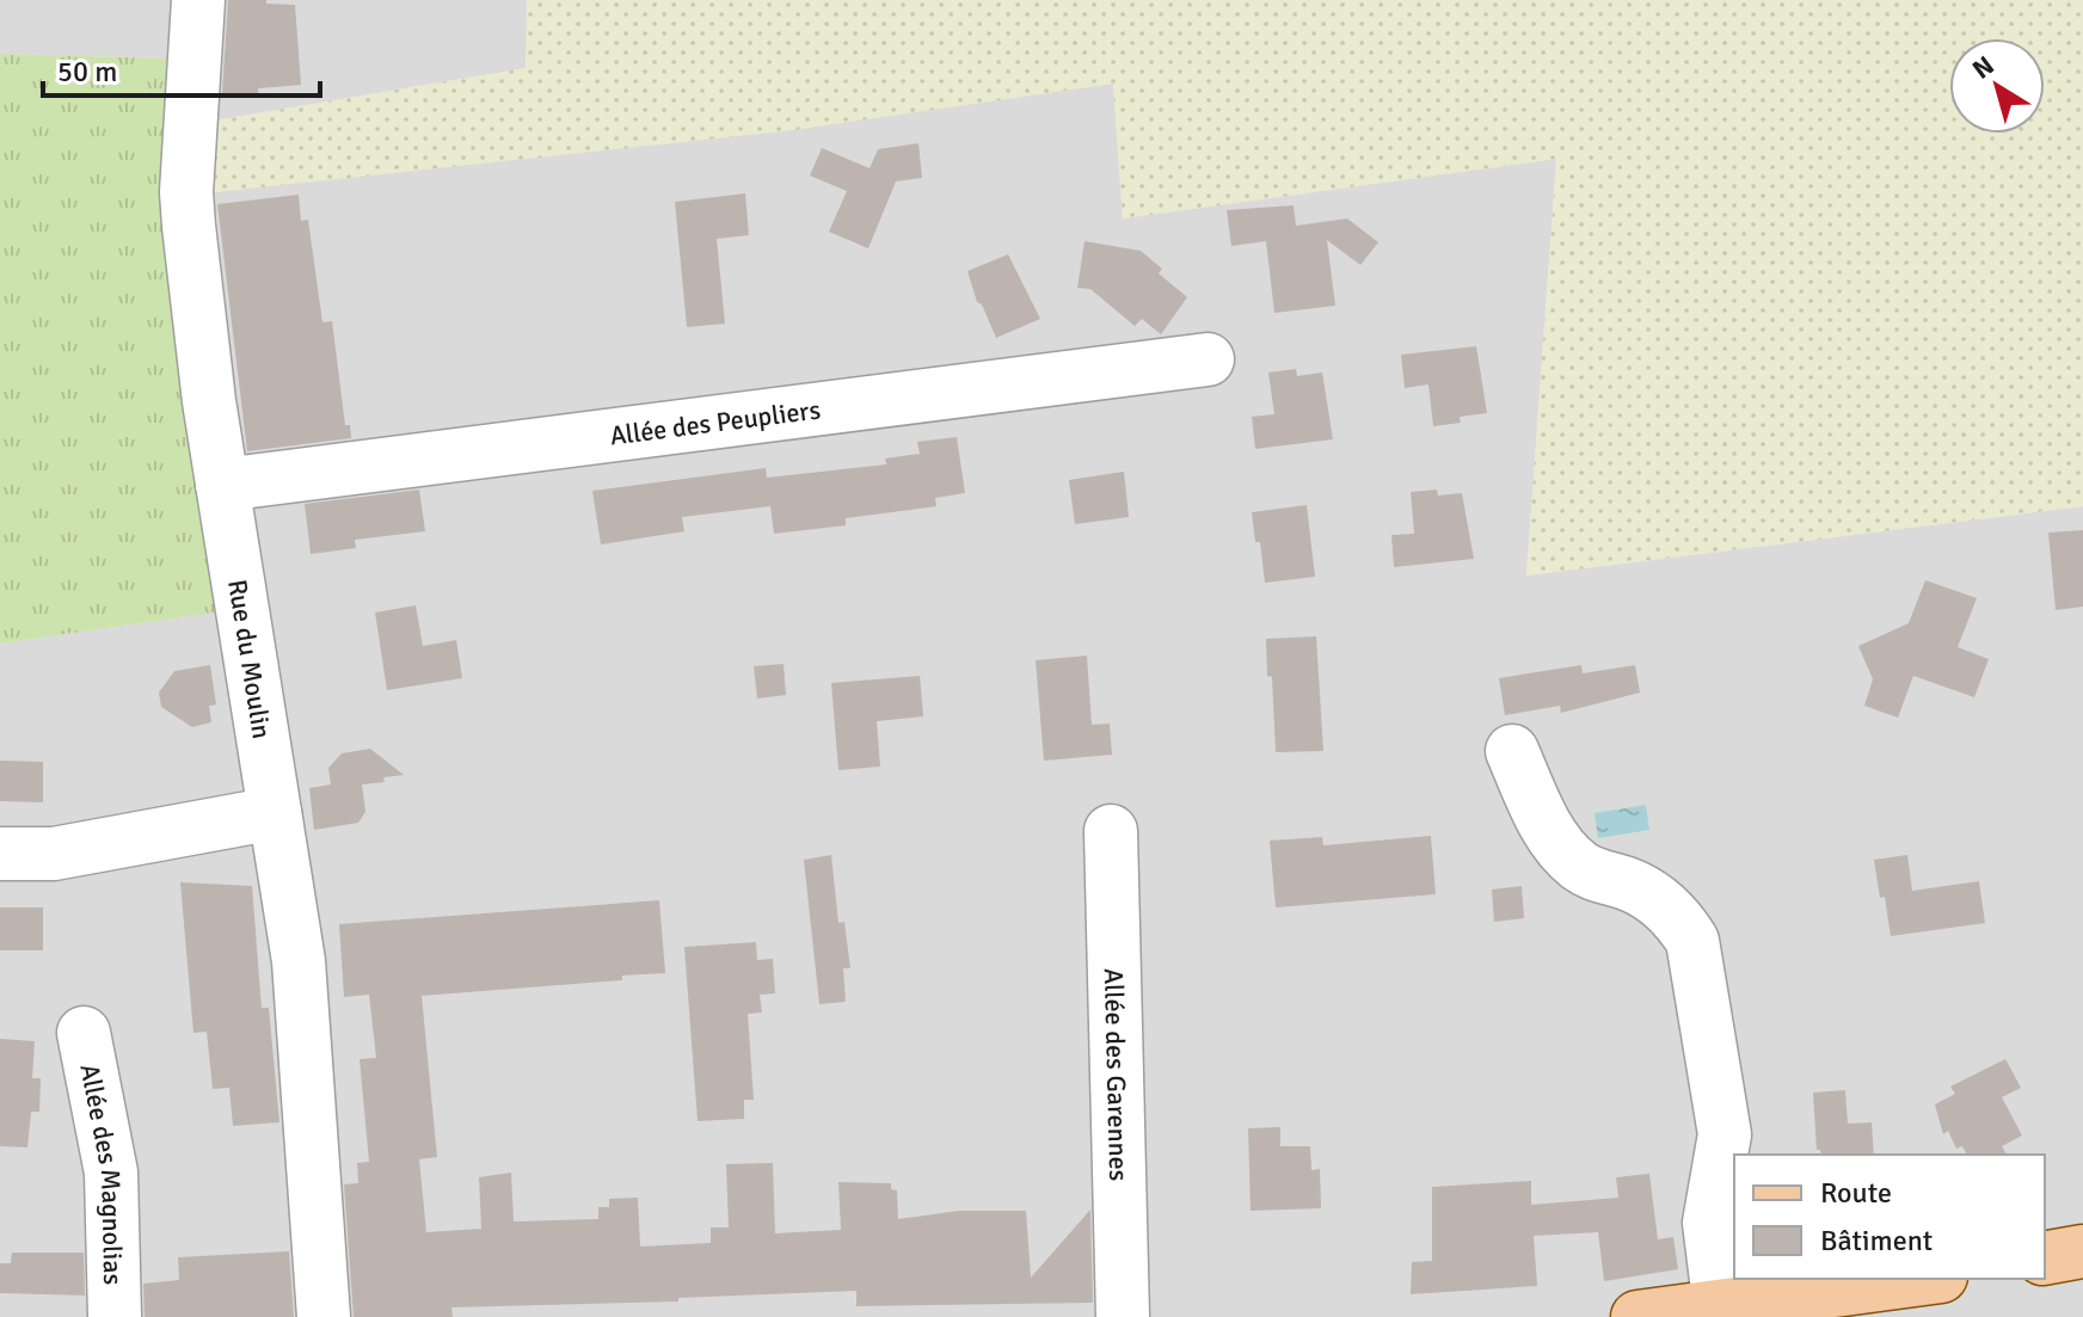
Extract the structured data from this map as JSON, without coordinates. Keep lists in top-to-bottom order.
{
  "streets": {
    "street": [
      "Allée des Peupliers",
      "Rue du Moulin",
      "Allée des Garennes",
      "Allée des Magnolias"
    ]
  },
  "crossings": [
    ["Allée des Peupliers", "Rue du Moulin"]
  ],
  "legend": ["Route", "Bâtiment"],
  "scale_bar": "50 m",
  "north": "top left"
}
